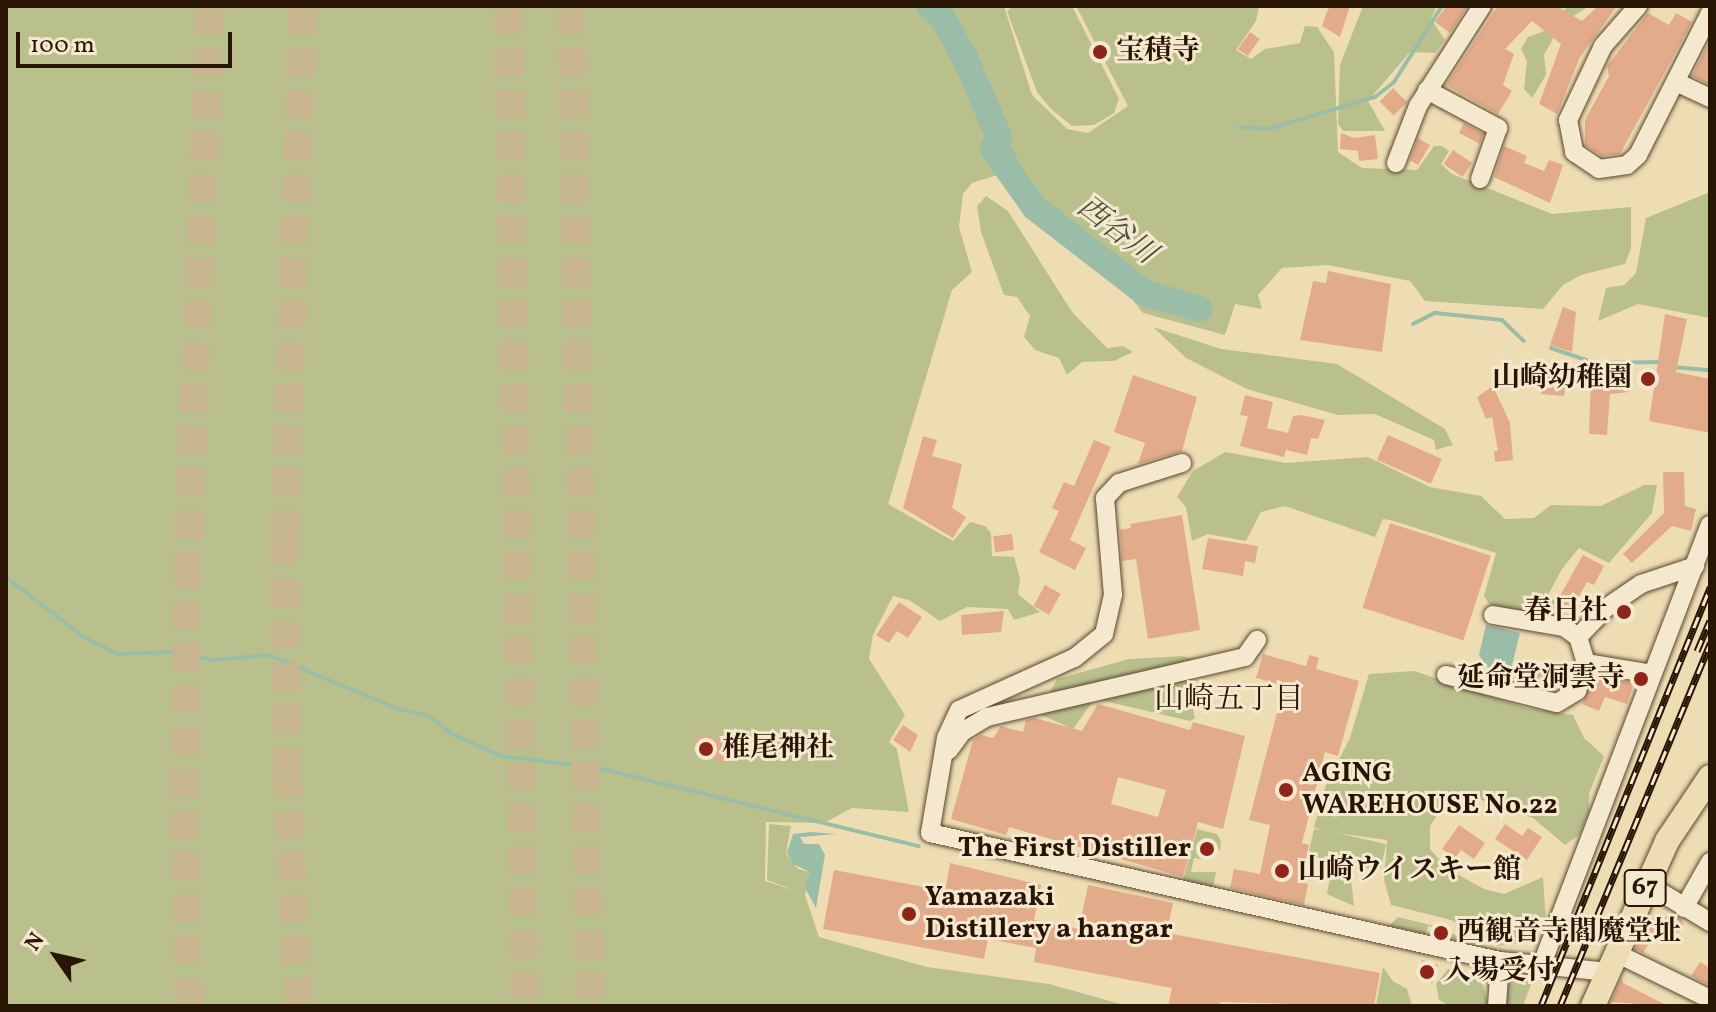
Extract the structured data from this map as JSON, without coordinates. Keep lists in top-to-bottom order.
{
  "streets": {
    "main road": ["67"]
  },
  "districts": ["山崎五丁目"],
  "water": ["西谷川"],
  "places": [
    "宝積寺",
    "山崎幼稚園",
    "春日社",
    "延命堂洞雲寺",
    "椎尾神社",
    "AGING WAREHOUSE No.22",
    "The First Distiller",
    "山崎ウイスキー館",
    "Yamazaki Distillery a hangar",
    "西観音寺閻魔堂址",
    "入場受付"
  ],
  "scale_bar": "100 m",
  "north": "top left"
}
